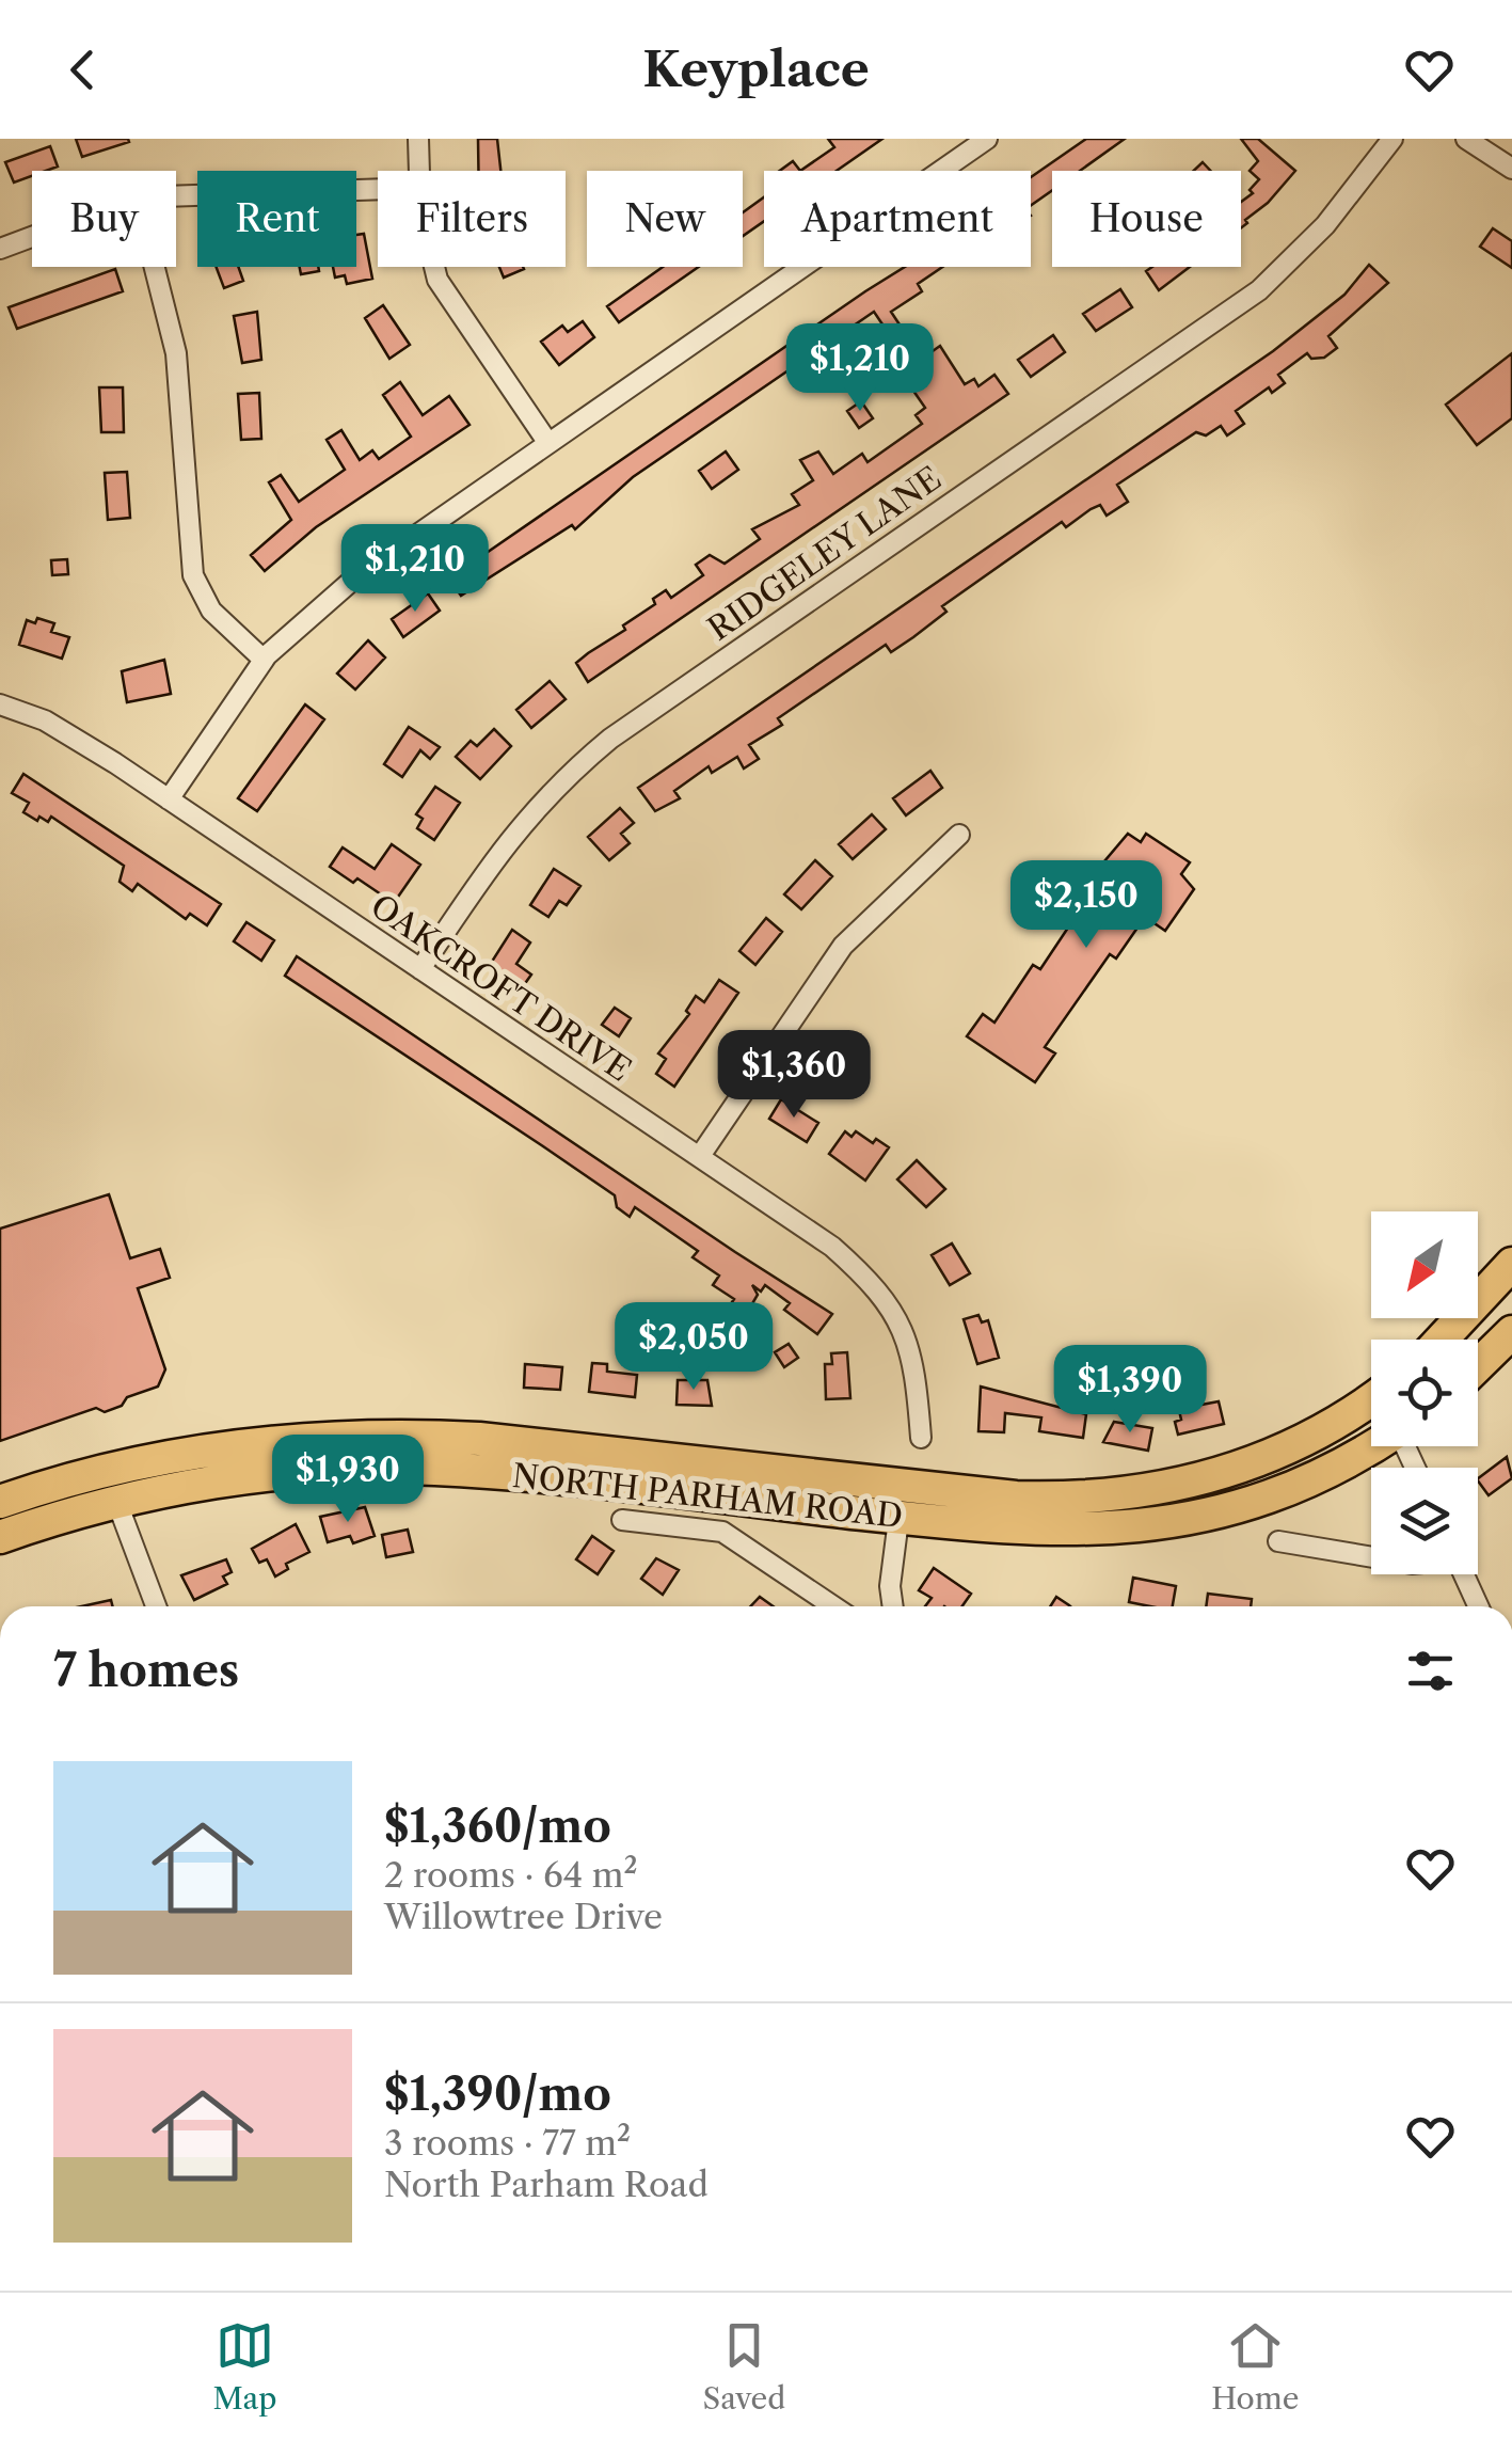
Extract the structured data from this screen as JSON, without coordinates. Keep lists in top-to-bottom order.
{
  "streets": {
    "highway": ["NORTH PARHAM ROAD"],
    "street": ["RIDGELEY LANE", "OAKCROFT DRIVE"]
  },
  "crossings": [
    ["RIDGELEY LANE", "OAKCROFT DRIVE"]
  ],
  "north": "bottom left",
  "page": {
    "header": "Keyplace",
    "chip": [
      "Buy",
      "Rent",
      "Filters",
      "New",
      "Apartment",
      "House"
    ],
    "price": [
      "$1,210",
      "$1,210",
      "$2,150",
      "$1,360",
      "$2,050",
      "$1,390",
      "$1,930"
    ],
    "heading": "7 homes",
    "list": [
      {
        "name": "$1,360/mo",
        "note": "2 rooms · 64 m² · Willowtree Drive"
      },
      {
        "name": "$1,390/mo",
        "note": "3 rooms · 77 m² · North Parham Road"
      }
    ],
    "tabs": ["Map", "Saved", "Home"]
  }
}
